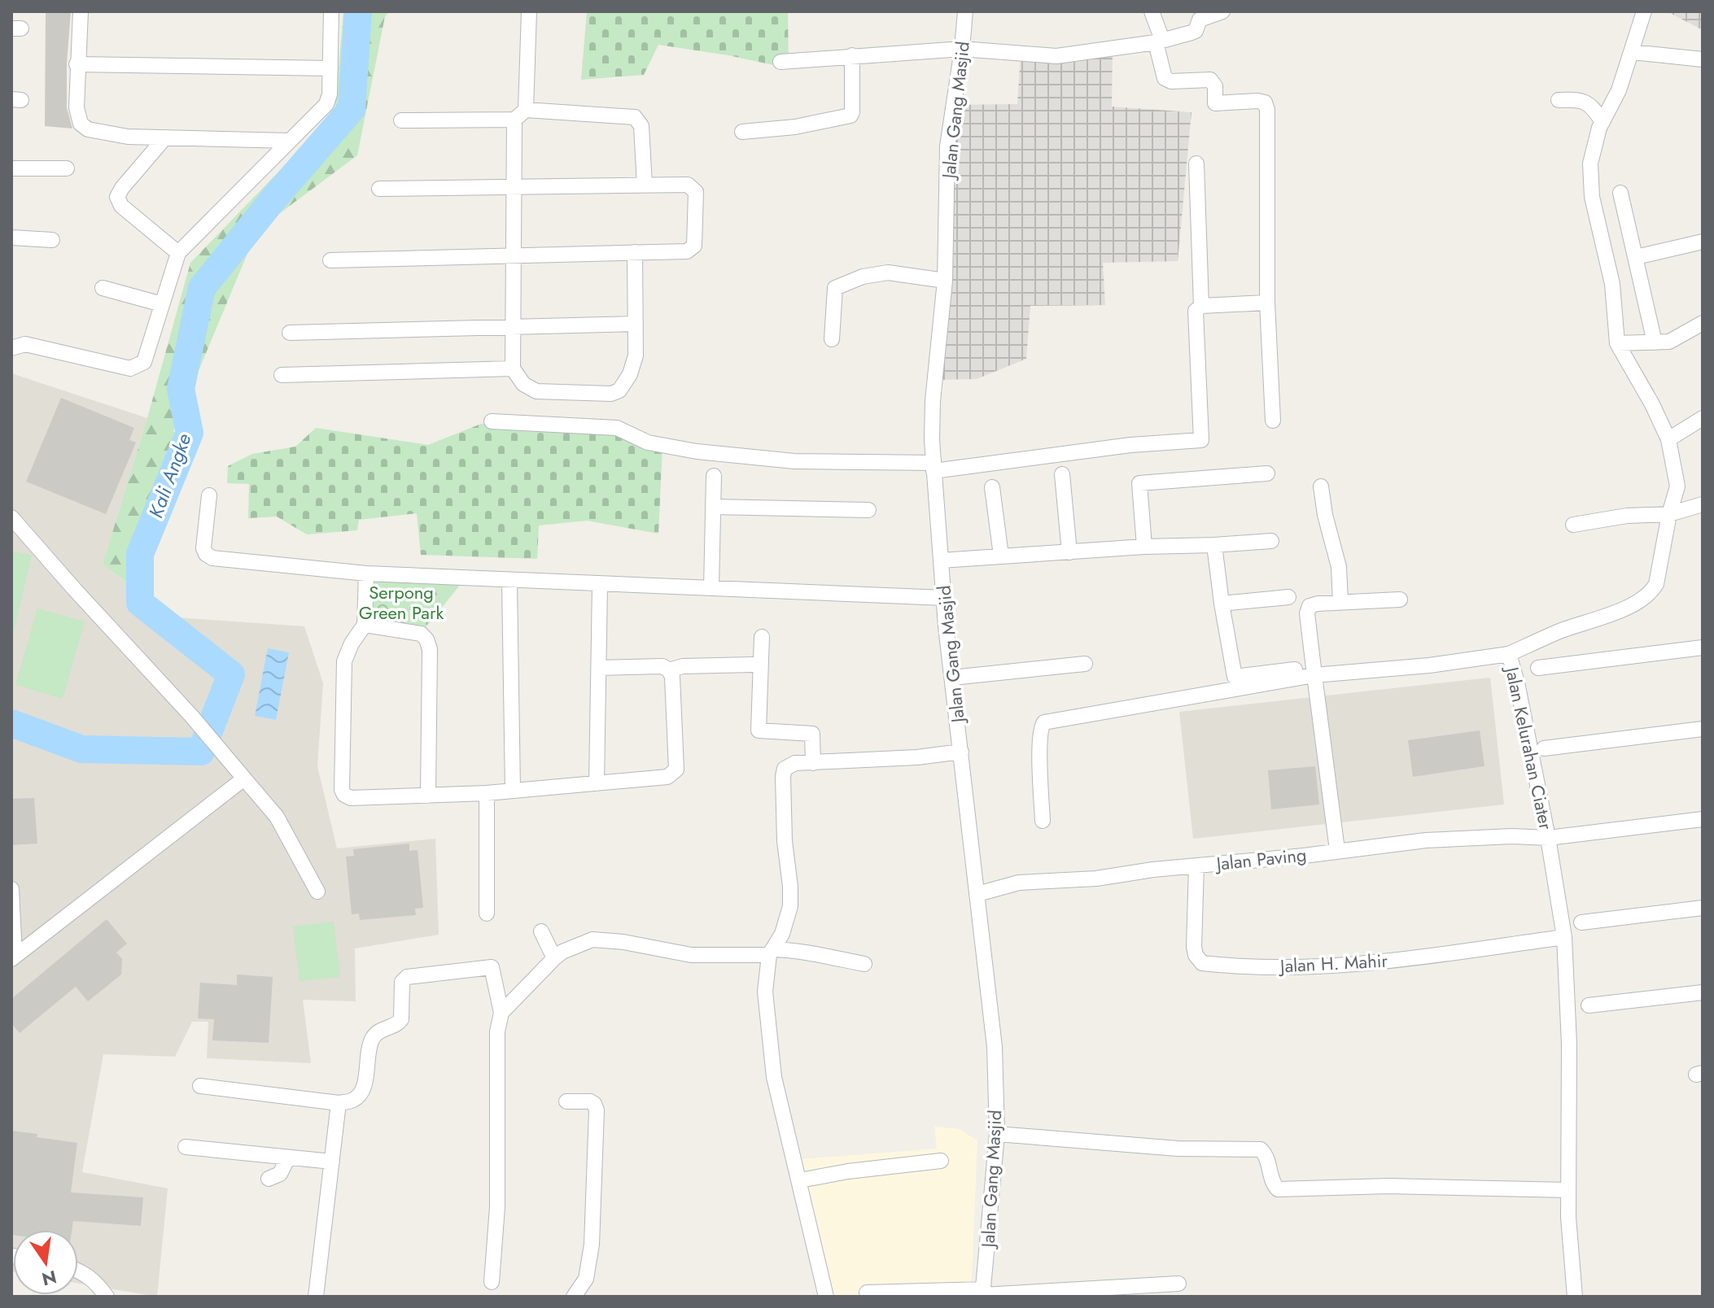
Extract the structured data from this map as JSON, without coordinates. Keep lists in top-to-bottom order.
{
  "streets": {
    "street": [
      "Jalan Gang Masjid",
      "Jalan Kelurahan Ciater",
      "Jalan Paving",
      "Jalan H. Mahir"
    ]
  },
  "crossings": [
    ["Jalan Gang Masjid", "Jalan Paving"],
    ["Jalan Kelurahan Ciater", "Jalan Paving"],
    ["Jalan Kelurahan Ciater", "Jalan H. Mahir"],
    ["Jalan Paving", "Jalan H. Mahir"]
  ],
  "water": ["Kali Angke"],
  "parks": ["Serpong Green Park"],
  "north": "bottom"
}
